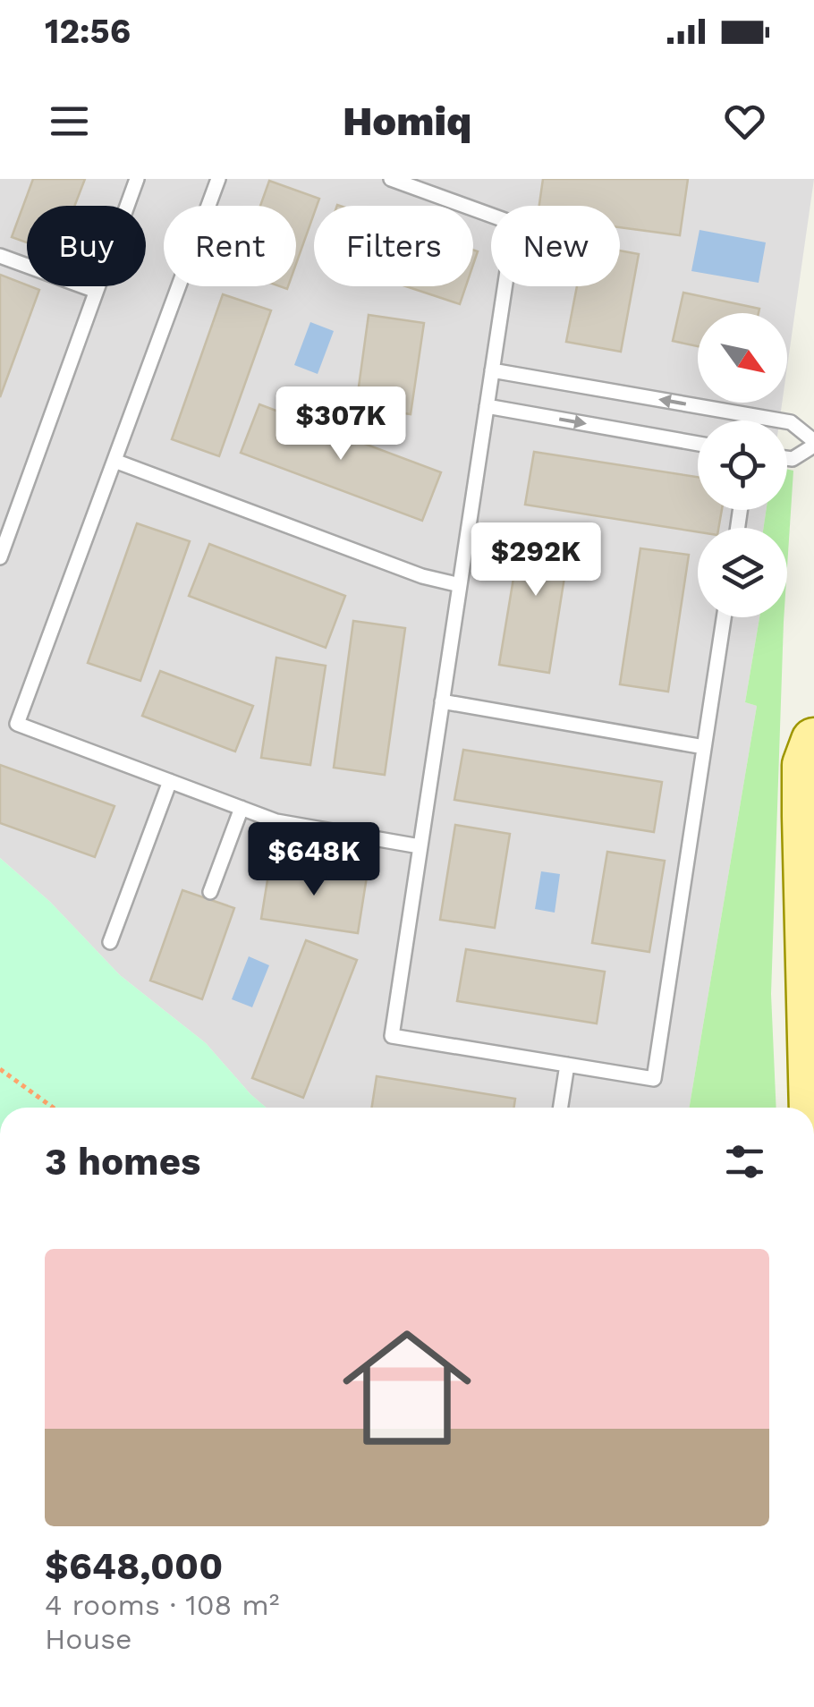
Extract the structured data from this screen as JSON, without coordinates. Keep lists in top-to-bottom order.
{
  "north": "bottom right",
  "page": {
    "status": "12:56",
    "header": "Homiq",
    "chip": [
      "Buy",
      "Rent",
      "Filters",
      "New"
    ],
    "price": ["$307K", "$292K", "$648K"],
    "heading": "3 homes",
    "list": [
      {
        "name": "$648,000",
        "note": "4 rooms · 108 m² · House"
      }
    ]
  }
}
